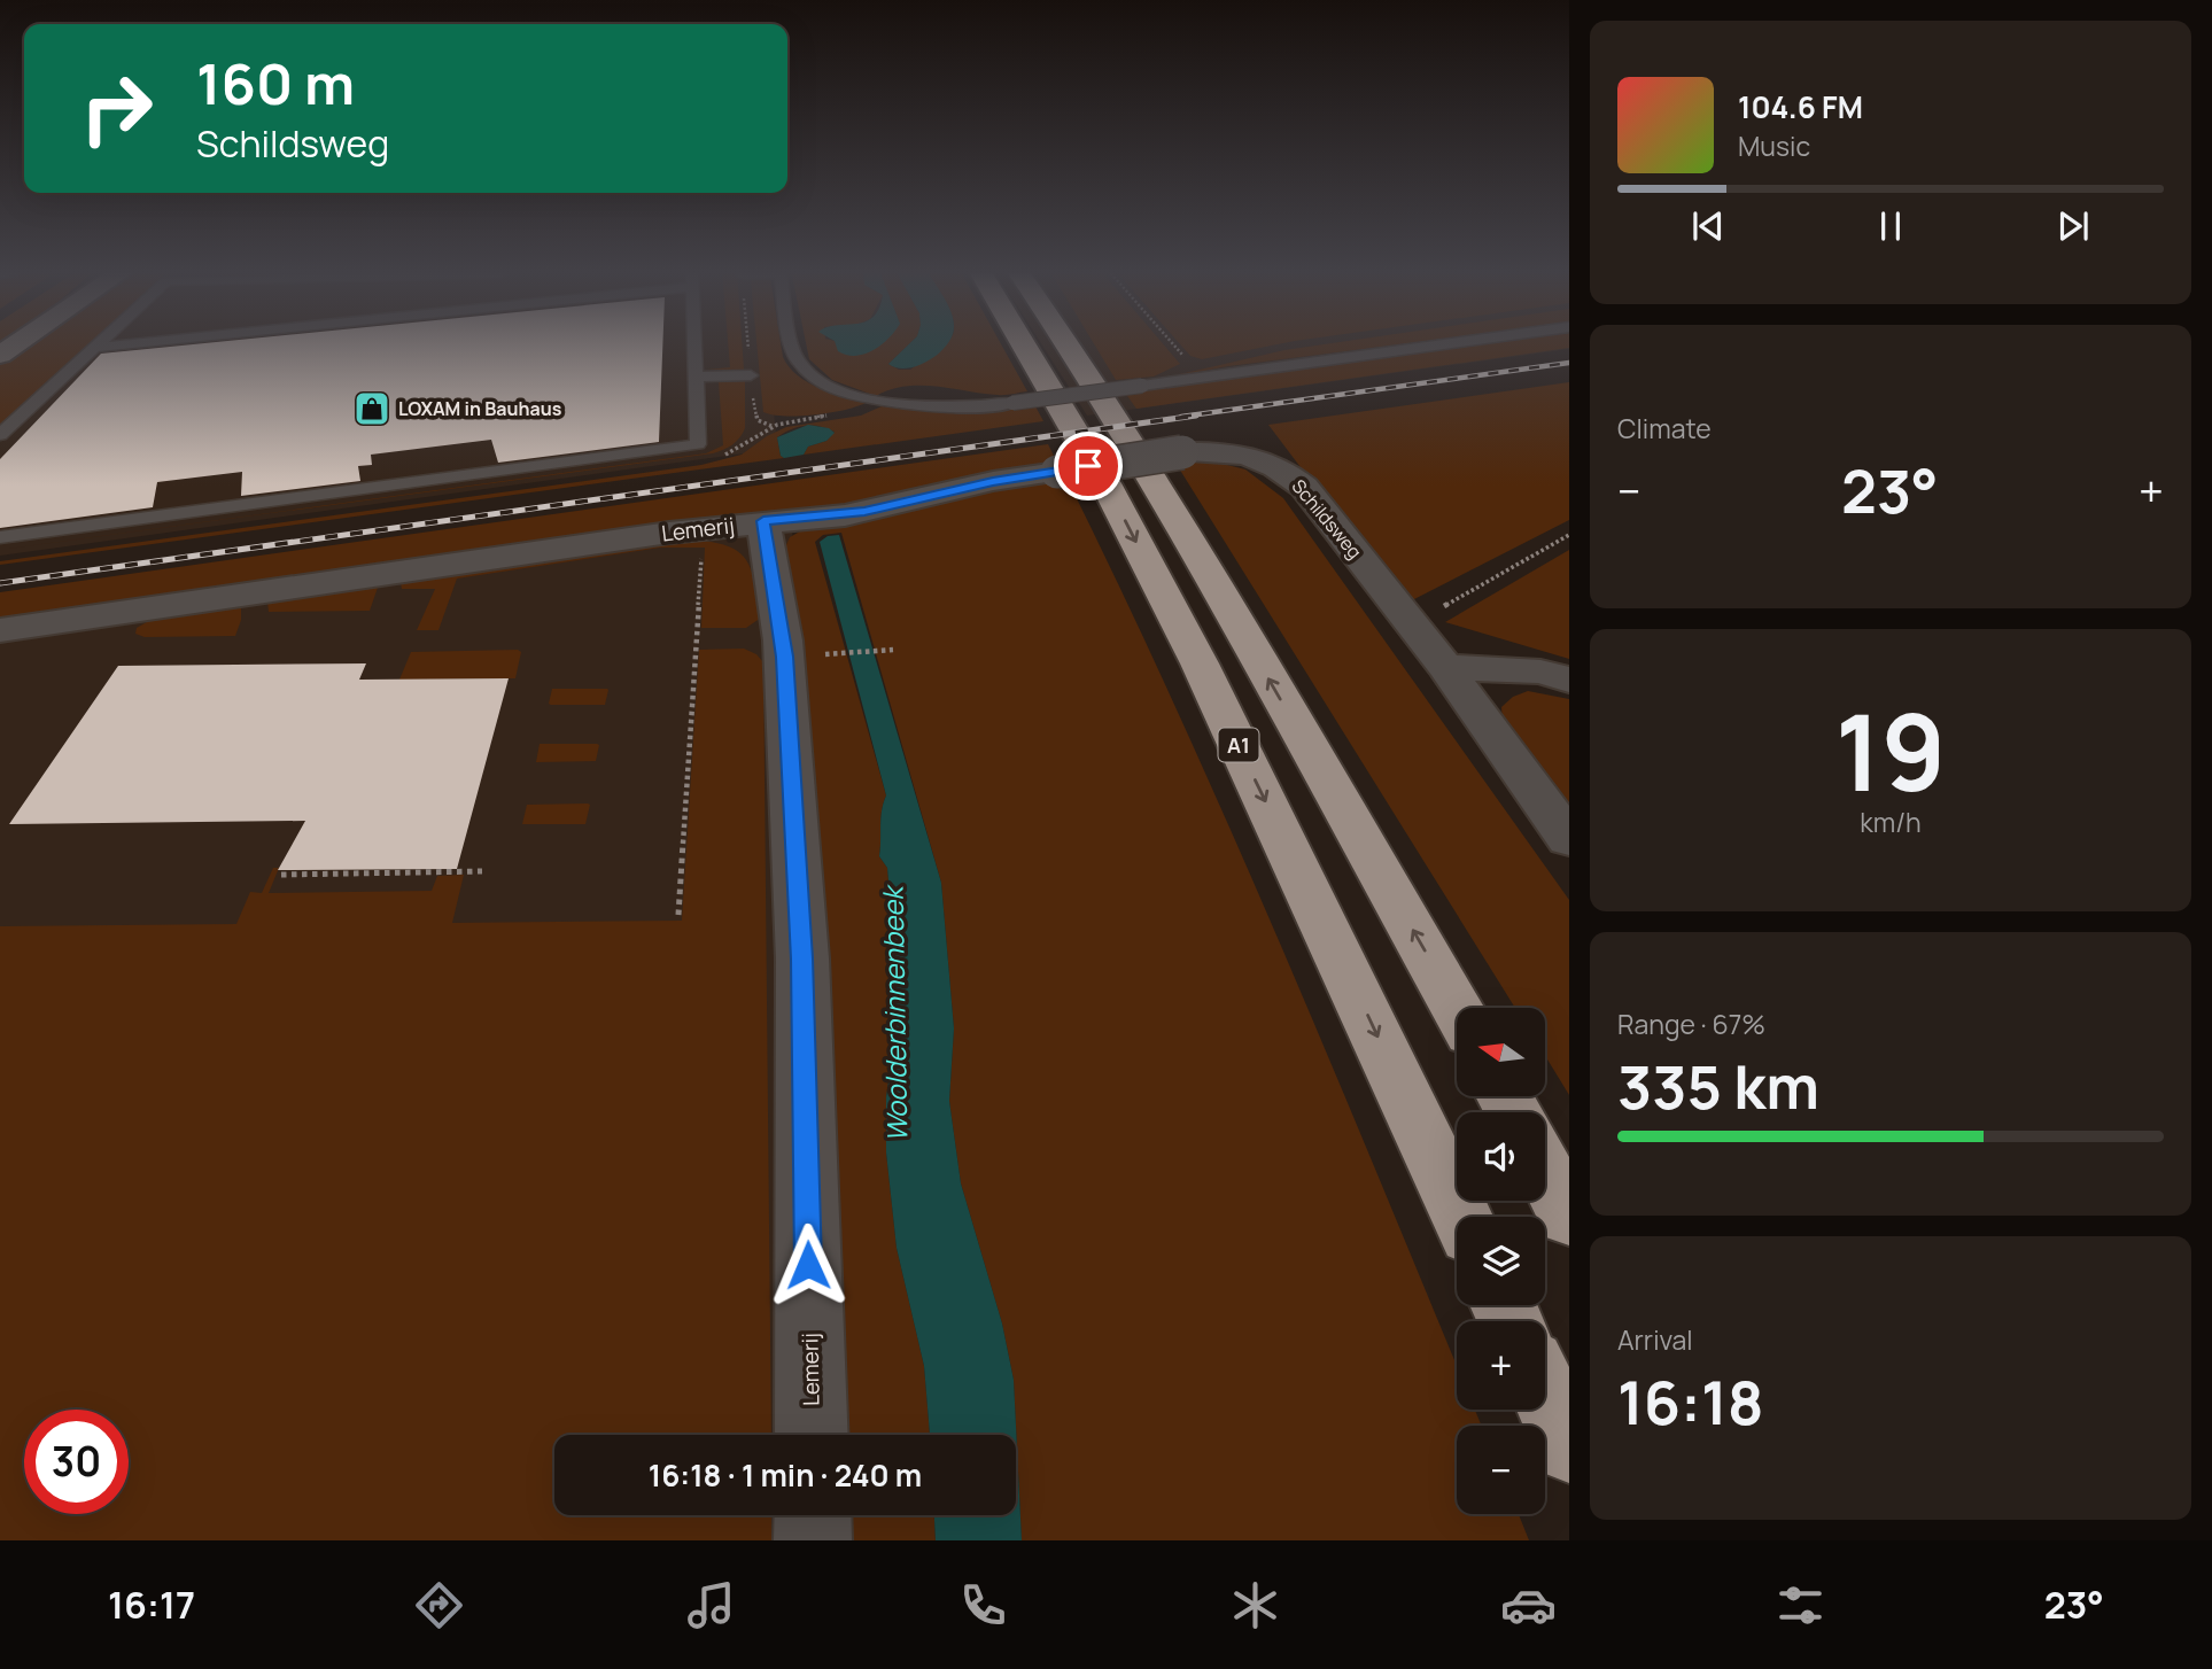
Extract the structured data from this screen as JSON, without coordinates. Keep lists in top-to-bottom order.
{
  "streets": {
    "highway": ["A1"],
    "street": ["Schildsweg", "Lemerij"]
  },
  "crossings": [
    ["Schildsweg", "Lemerij"]
  ],
  "water": ["Woolderbinnenbeek"],
  "places": {
    "shop": ["LOXAM in Bauhaus"]
  },
  "north": "left",
  "page": {
    "turn": ["160 m", "Schildsweg"],
    "song": ["104.6 FM", "Music"],
    "tile": [
      "Climate",
      ["19", "km/h"],
      ["Range · 67%", "335 km"],
      ["Arrival", "16:18"]
    ],
    "heat": ["−", "23°", "+"],
    "map_buttons": ["+", "−"],
    "limit": "30",
    "trip": "16:18 · 1 min · 240 m",
    "tabs": ["16:17", "23°"]
  }
}
